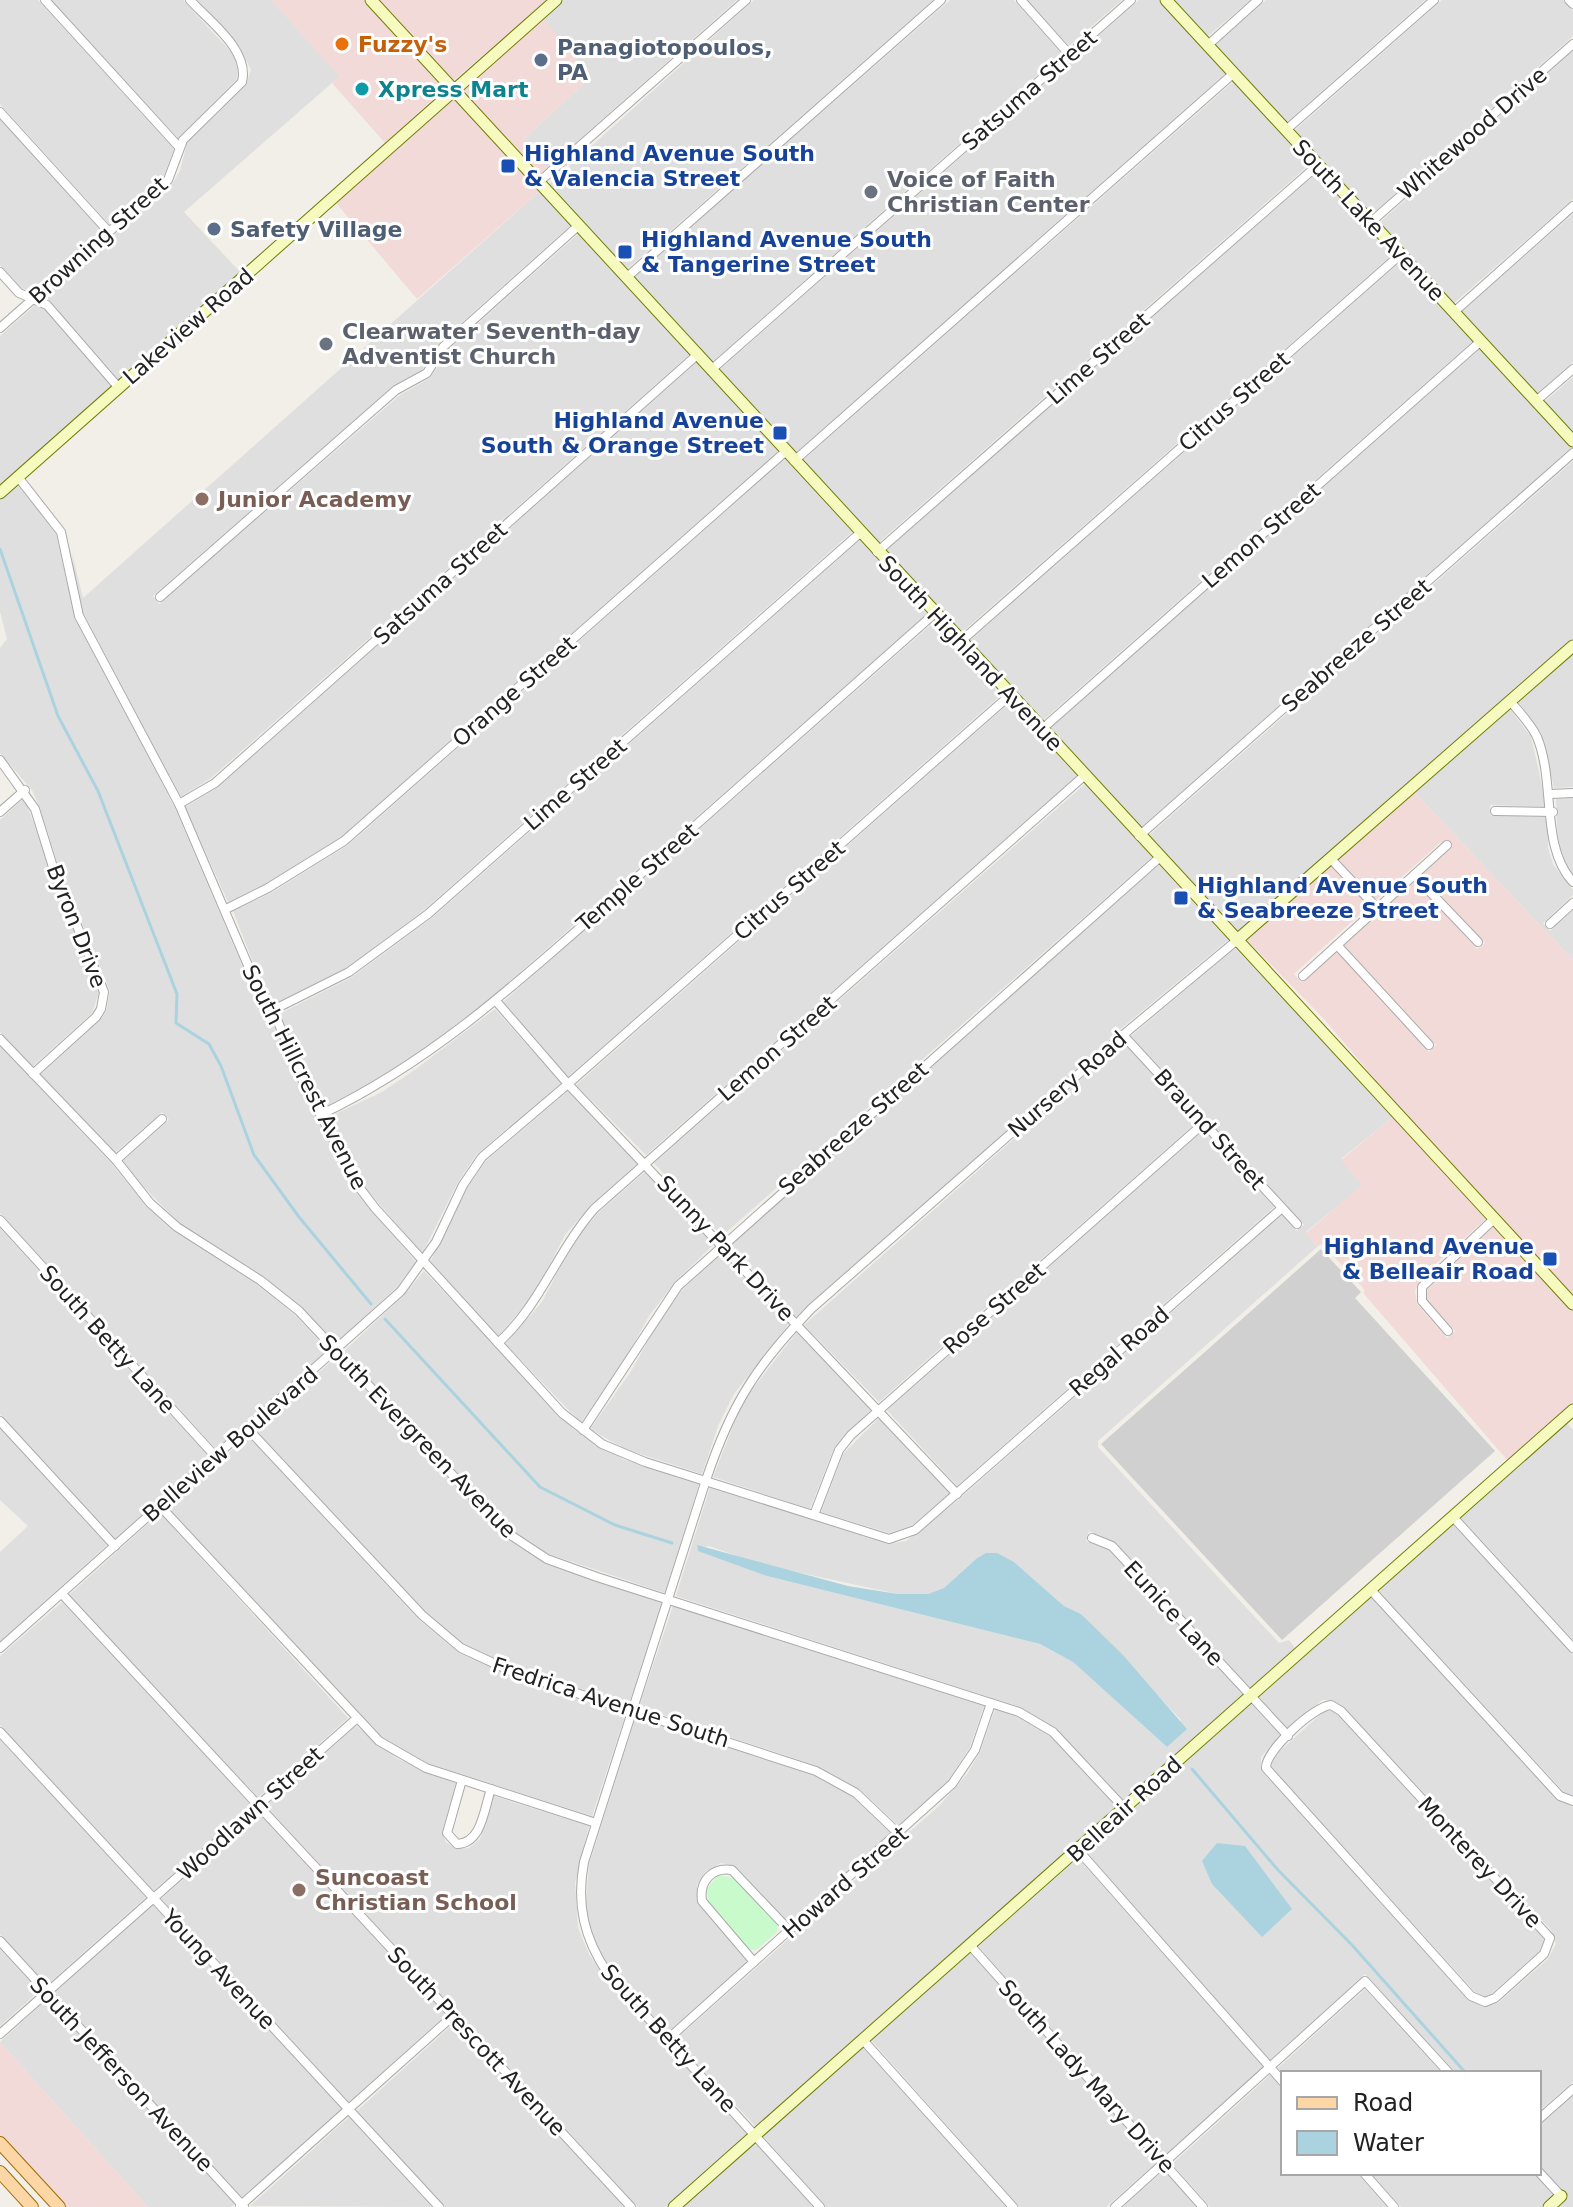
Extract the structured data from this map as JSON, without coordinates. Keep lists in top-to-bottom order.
{
  "streets": {
    "street": [
      "Satsuma Street",
      "Whitewood Drive",
      "South Lake Avenue",
      "Browning Street",
      "Lakeview Road",
      "Lime Street",
      "Citrus Street",
      "Lemon Street",
      "Seabreeze Street",
      "South Highland Avenue",
      "Orange Street",
      "Temple Street",
      "Byron Drive",
      "South Hillcrest Avenue",
      "Nursery Road",
      "Braund Street",
      "Sunny Park Drive",
      "Rose Street",
      "South Betty Lane",
      "Regal Road",
      "South Evergreen Avenue",
      "Belleview Boulevard",
      "Eunice Lane",
      "Fredrica Avenue South",
      "Belleair Road",
      "Woodlawn Street",
      "Monterey Drive",
      "Howard Street",
      "Young Avenue",
      "South Prescott Avenue",
      "South Jefferson Avenue",
      "South Lady Mary Drive"
    ]
  },
  "crossings": [
    ["Satsuma Street", "South Highland Avenue"],
    ["Satsuma Street", "South Hillcrest Avenue"],
    ["Whitewood Drive", "South Lake Avenue"],
    ["South Lake Avenue", "Lime Street"],
    ["South Lake Avenue", "Citrus Street"],
    ["South Lake Avenue", "Lemon Street"],
    ["South Lake Avenue", "Orange Street"],
    ["Lakeview Road", "South Highland Avenue"],
    ["Lakeview Road", "South Hillcrest Avenue"],
    ["Lime Street", "South Highland Avenue"],
    ["Lime Street", "South Hillcrest Avenue"],
    ["Citrus Street", "South Highland Avenue"],
    ["Citrus Street", "Sunny Park Drive"],
    ["Citrus Street", "Belleview Boulevard"],
    ["Lemon Street", "South Highland Avenue"],
    ["Lemon Street", "South Hillcrest Avenue"],
    ["Lemon Street", "Sunny Park Drive"],
    ["Seabreeze Street", "South Highland Avenue"],
    ["Seabreeze Street", "South Hillcrest Avenue"],
    ["Seabreeze Street", "Sunny Park Drive"],
    ["South Highland Avenue", "Orange Street"],
    ["South Highland Avenue", "Temple Street"],
    ["South Highland Avenue", "Nursery Road"],
    ["Orange Street", "South Hillcrest Avenue"],
    ["Temple Street", "South Hillcrest Avenue"],
    ["Temple Street", "Sunny Park Drive"],
    ["Byron Drive", "South Evergreen Avenue"],
    ["South Hillcrest Avenue", "Nursery Road"],
    ["South Hillcrest Avenue", "Sunny Park Drive"],
    ["South Hillcrest Avenue", "Rose Street"],
    ["South Hillcrest Avenue", "Regal Road"],
    ["South Hillcrest Avenue", "Belleview Boulevard"],
    ["Nursery Road", "Braund Street"],
    ["Nursery Road", "Sunny Park Drive"],
    ["Nursery Road", "South Betty Lane"],
    ["Nursery Road", "South Evergreen Avenue"],
    ["Nursery Road", "Fredrica Avenue South"],
    ["Braund Street", "Rose Street"],
    ["Braund Street", "Regal Road"],
    ["Sunny Park Drive", "Rose Street"],
    ["Sunny Park Drive", "Regal Road"],
    ["Sunny Park Drive", "Belleview Boulevard"],
    ["South Betty Lane", "Belleview Boulevard"],
    ["South Betty Lane", "Fredrica Avenue South"],
    ["South Betty Lane", "Belleair Road"],
    ["South Betty Lane", "Howard Street"],
    ["South Evergreen Avenue", "Belleview Boulevard"],
    ["South Evergreen Avenue", "Belleair Road"],
    ["South Evergreen Avenue", "Howard Street"],
    ["Belleview Boulevard", "Fredrica Avenue South"],
    ["Belleview Boulevard", "South Prescott Avenue"],
    ["Eunice Lane", "Belleair Road"],
    ["Fredrica Avenue South", "Howard Street"],
    ["Belleair Road", "South Lady Mary Drive"],
    ["Woodlawn Street", "Young Avenue"],
    ["Woodlawn Street", "South Prescott Avenue"],
    ["Woodlawn Street", "South Jefferson Avenue"]
  ],
  "places": {
    "other": [
      "Fuzzy's",
      "Panagiotopoulos, PA",
      "Xpress Mart",
      "Voice of Faith Christian Center",
      "Safety Village",
      "Clearwater Seventh-day Adventist Church",
      "Junior Academy",
      "Suncoast Christian School"
    ],
    "transit": [
      "Highland Avenue South & Valencia Street",
      "Highland Avenue South & Tangerine Street",
      "Highland Avenue South & Orange Street",
      "Highland Avenue South & Seabreeze Street",
      "Highland Avenue & Belleair Road"
    ]
  },
  "legend": ["Road", "Water"]
}
